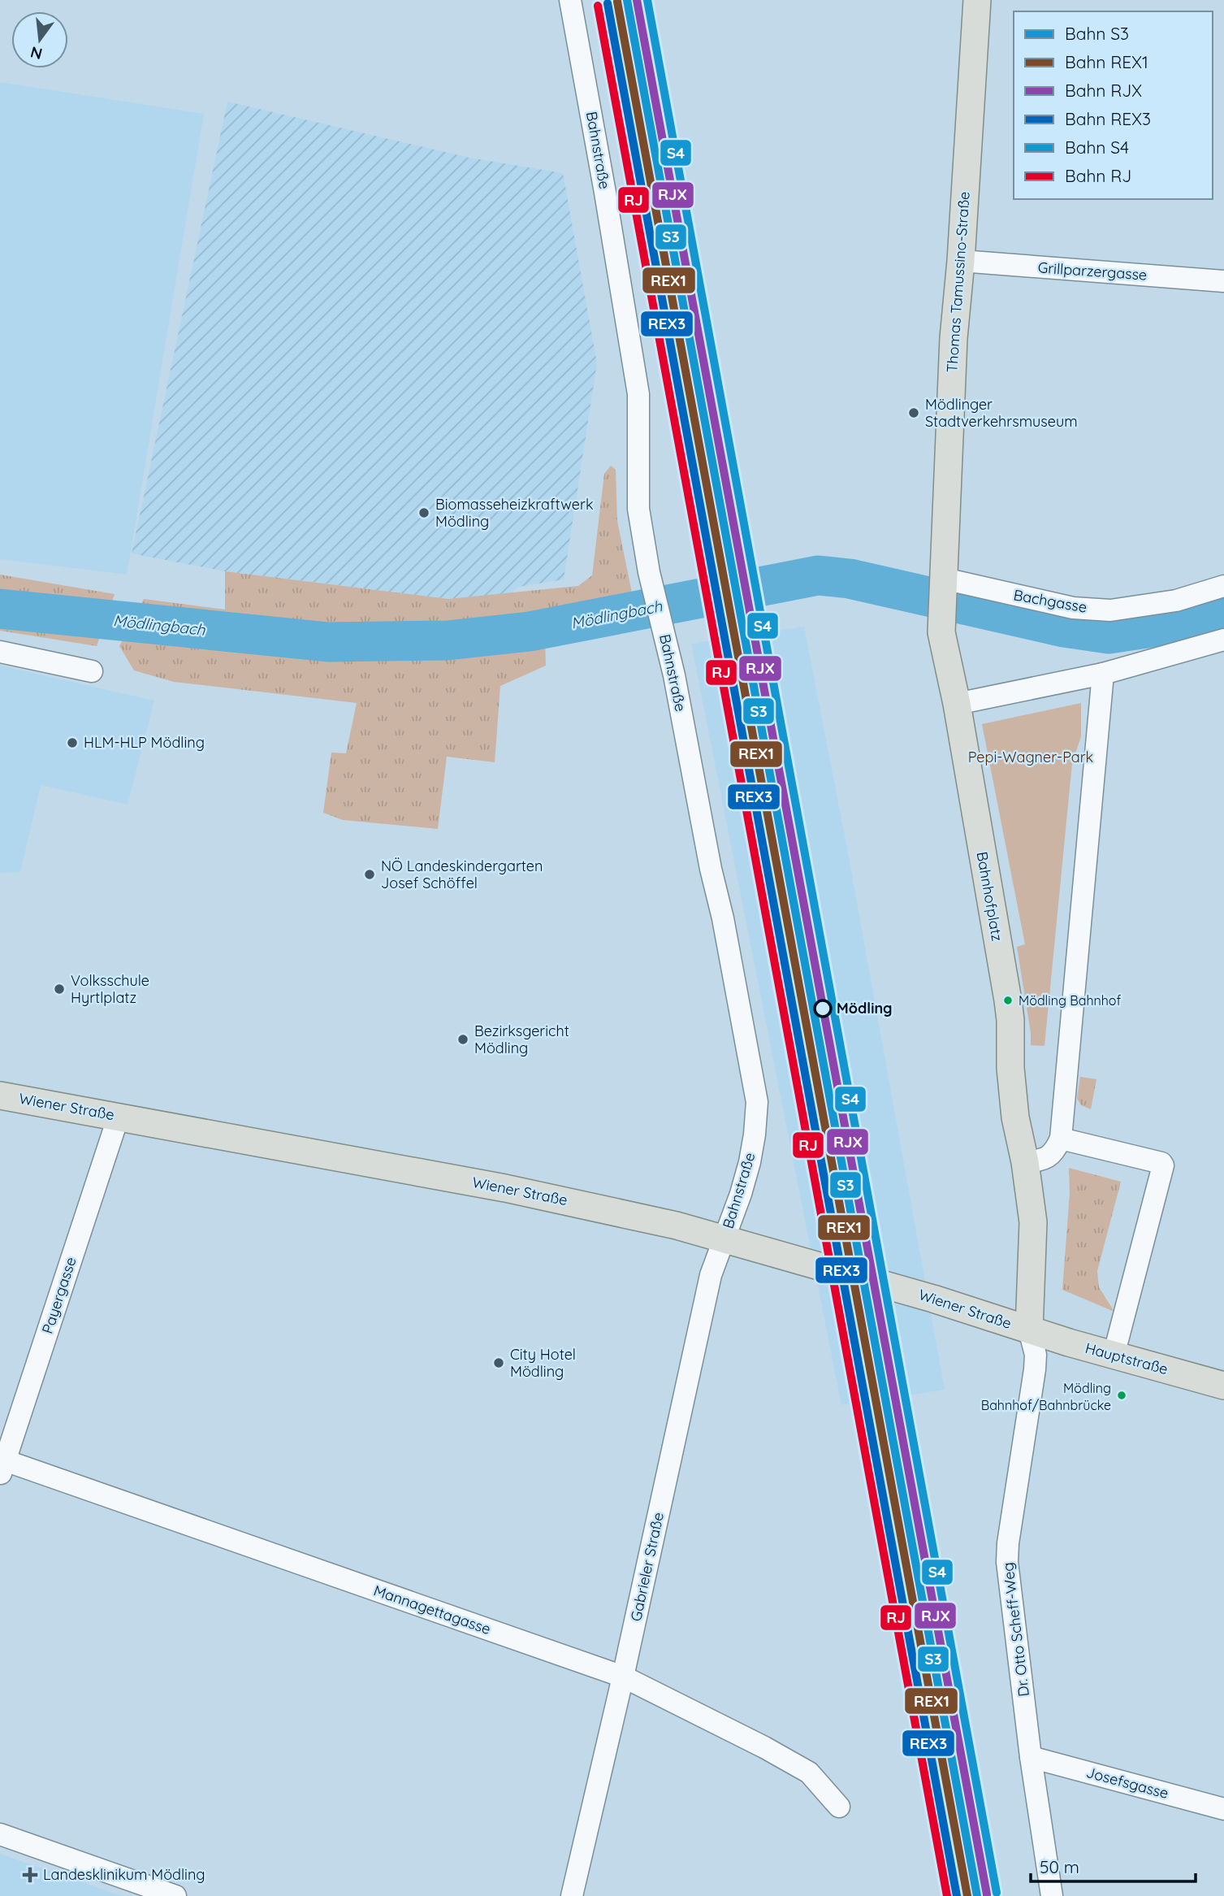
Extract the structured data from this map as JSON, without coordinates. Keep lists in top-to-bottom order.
{
  "streets": {
    "main road": [
      "Thomas Tamussino-Straße",
      "Bahnhofplatz",
      "Wiener Straße",
      "Hauptstraße"
    ],
    "street": [
      "Bahnstraße",
      "Grillparzergasse",
      "Bachgasse",
      "Payergasse",
      "Gabrieler Straße",
      "Mannagettagasse",
      "Dr. Otto Scheff-Weg",
      "Josefsgasse"
    ]
  },
  "crossings": [
    ["Bahnstraße", "Wiener Straße"],
    ["Bahnstraße", "Gabrieler Straße"],
    ["Grillparzergasse", "Thomas Tamussino-Straße"],
    ["Thomas Tamussino-Straße", "Bachgasse"],
    ["Thomas Tamussino-Straße", "Bahnhofplatz"],
    ["Bahnhofplatz", "Wiener Straße"],
    ["Bahnhofplatz", "Hauptstraße"],
    ["Bahnhofplatz", "Dr. Otto Scheff-Weg"],
    ["Wiener Straße", "Payergasse"],
    ["Wiener Straße", "Hauptstraße"],
    ["Wiener Straße", "Gabrieler Straße"],
    ["Wiener Straße", "Dr. Otto Scheff-Weg"],
    ["Payergasse", "Mannagettagasse"],
    ["Hauptstraße", "Dr. Otto Scheff-Weg"],
    ["Gabrieler Straße", "Mannagettagasse"],
    ["Dr. Otto Scheff-Weg", "Josefsgasse"]
  ],
  "water": ["Mödlingbach"],
  "parks": ["Pepi-Wagner-Park"],
  "places": {
    "other": [
      "Mödlinger Stadtverkehrsmuseum",
      "Biomasseheizkraftwerk Mödling",
      "HLM-HLP Mödling",
      "NÖ Landeskindergarten Josef Schöffel",
      "Volksschule Hyrtlplatz",
      "Mödling Bahnhof",
      "Mödling",
      "Bezirksgericht Mödling",
      "City Hotel Mödling",
      "Mödling Bahnhof/Bahnbrücke"
    ],
    "health": ["Landesklinikum Mödling"]
  },
  "lines": [
    "rail line S3",
    "rail line RJX",
    "rail line S4",
    "rail line REX1",
    "rail line REX3",
    "rail line RJ"
  ],
  "legend": [
    "Bahn S3",
    "Bahn REX1",
    "Bahn RJX",
    "Bahn REX3",
    "Bahn S4",
    "Bahn RJ"
  ],
  "scale_bar": "50 m",
  "north": "bottom"
}
